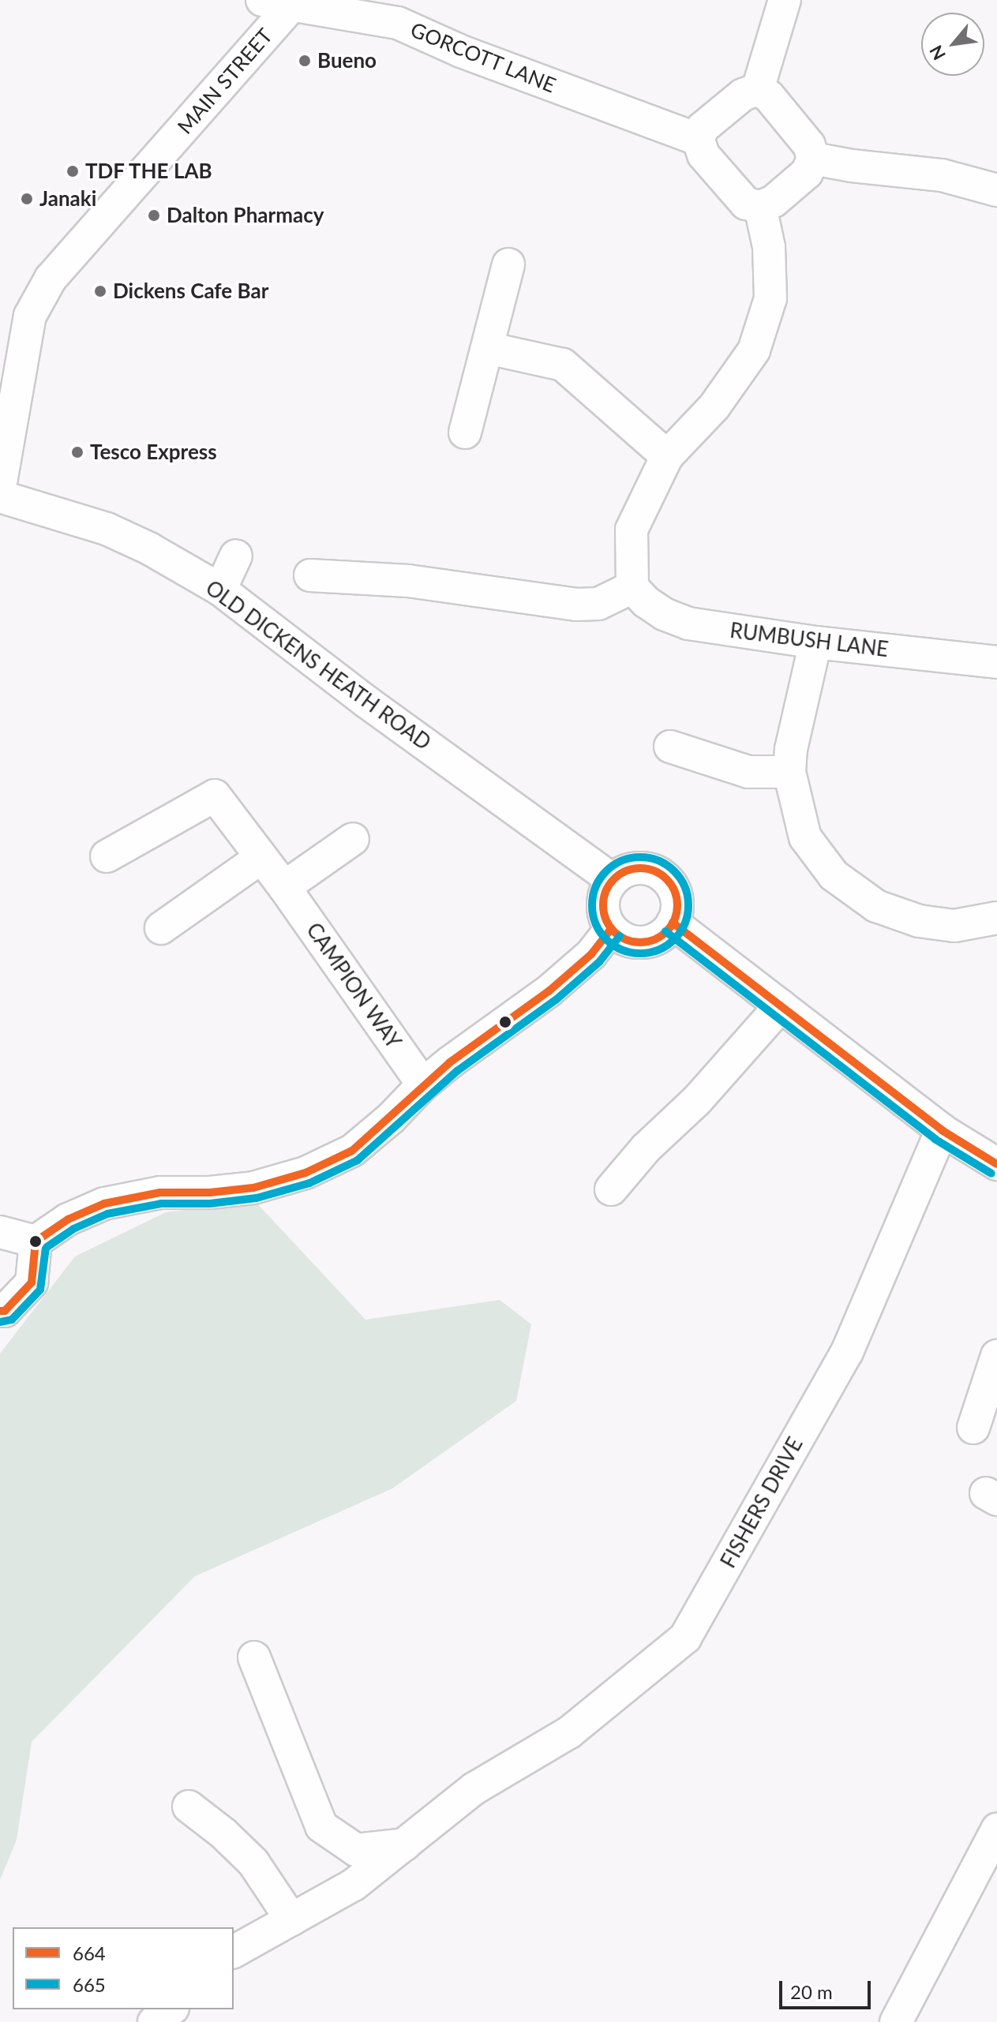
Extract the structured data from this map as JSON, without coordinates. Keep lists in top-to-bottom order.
{
  "streets": {
    "street": [
      "GORCOTT LANE",
      "MAIN STREET",
      "RUMBUSH LANE",
      "OLD DICKENS HEATH ROAD",
      "CAMPION WAY",
      "FISHERS DRIVE"
    ]
  },
  "crossings": [
    ["GORCOTT LANE", "MAIN STREET"]
  ],
  "places": [
    "Bueno",
    "TDF THE LAB",
    "Janaki",
    "Dalton Pharmacy",
    "Dickens Cafe Bar",
    "Tesco Express"
  ],
  "lines": ["transit line 665", "transit line 664"],
  "legend": ["664", "665"],
  "scale_bar": "20 m",
  "north": "bottom left"
}
